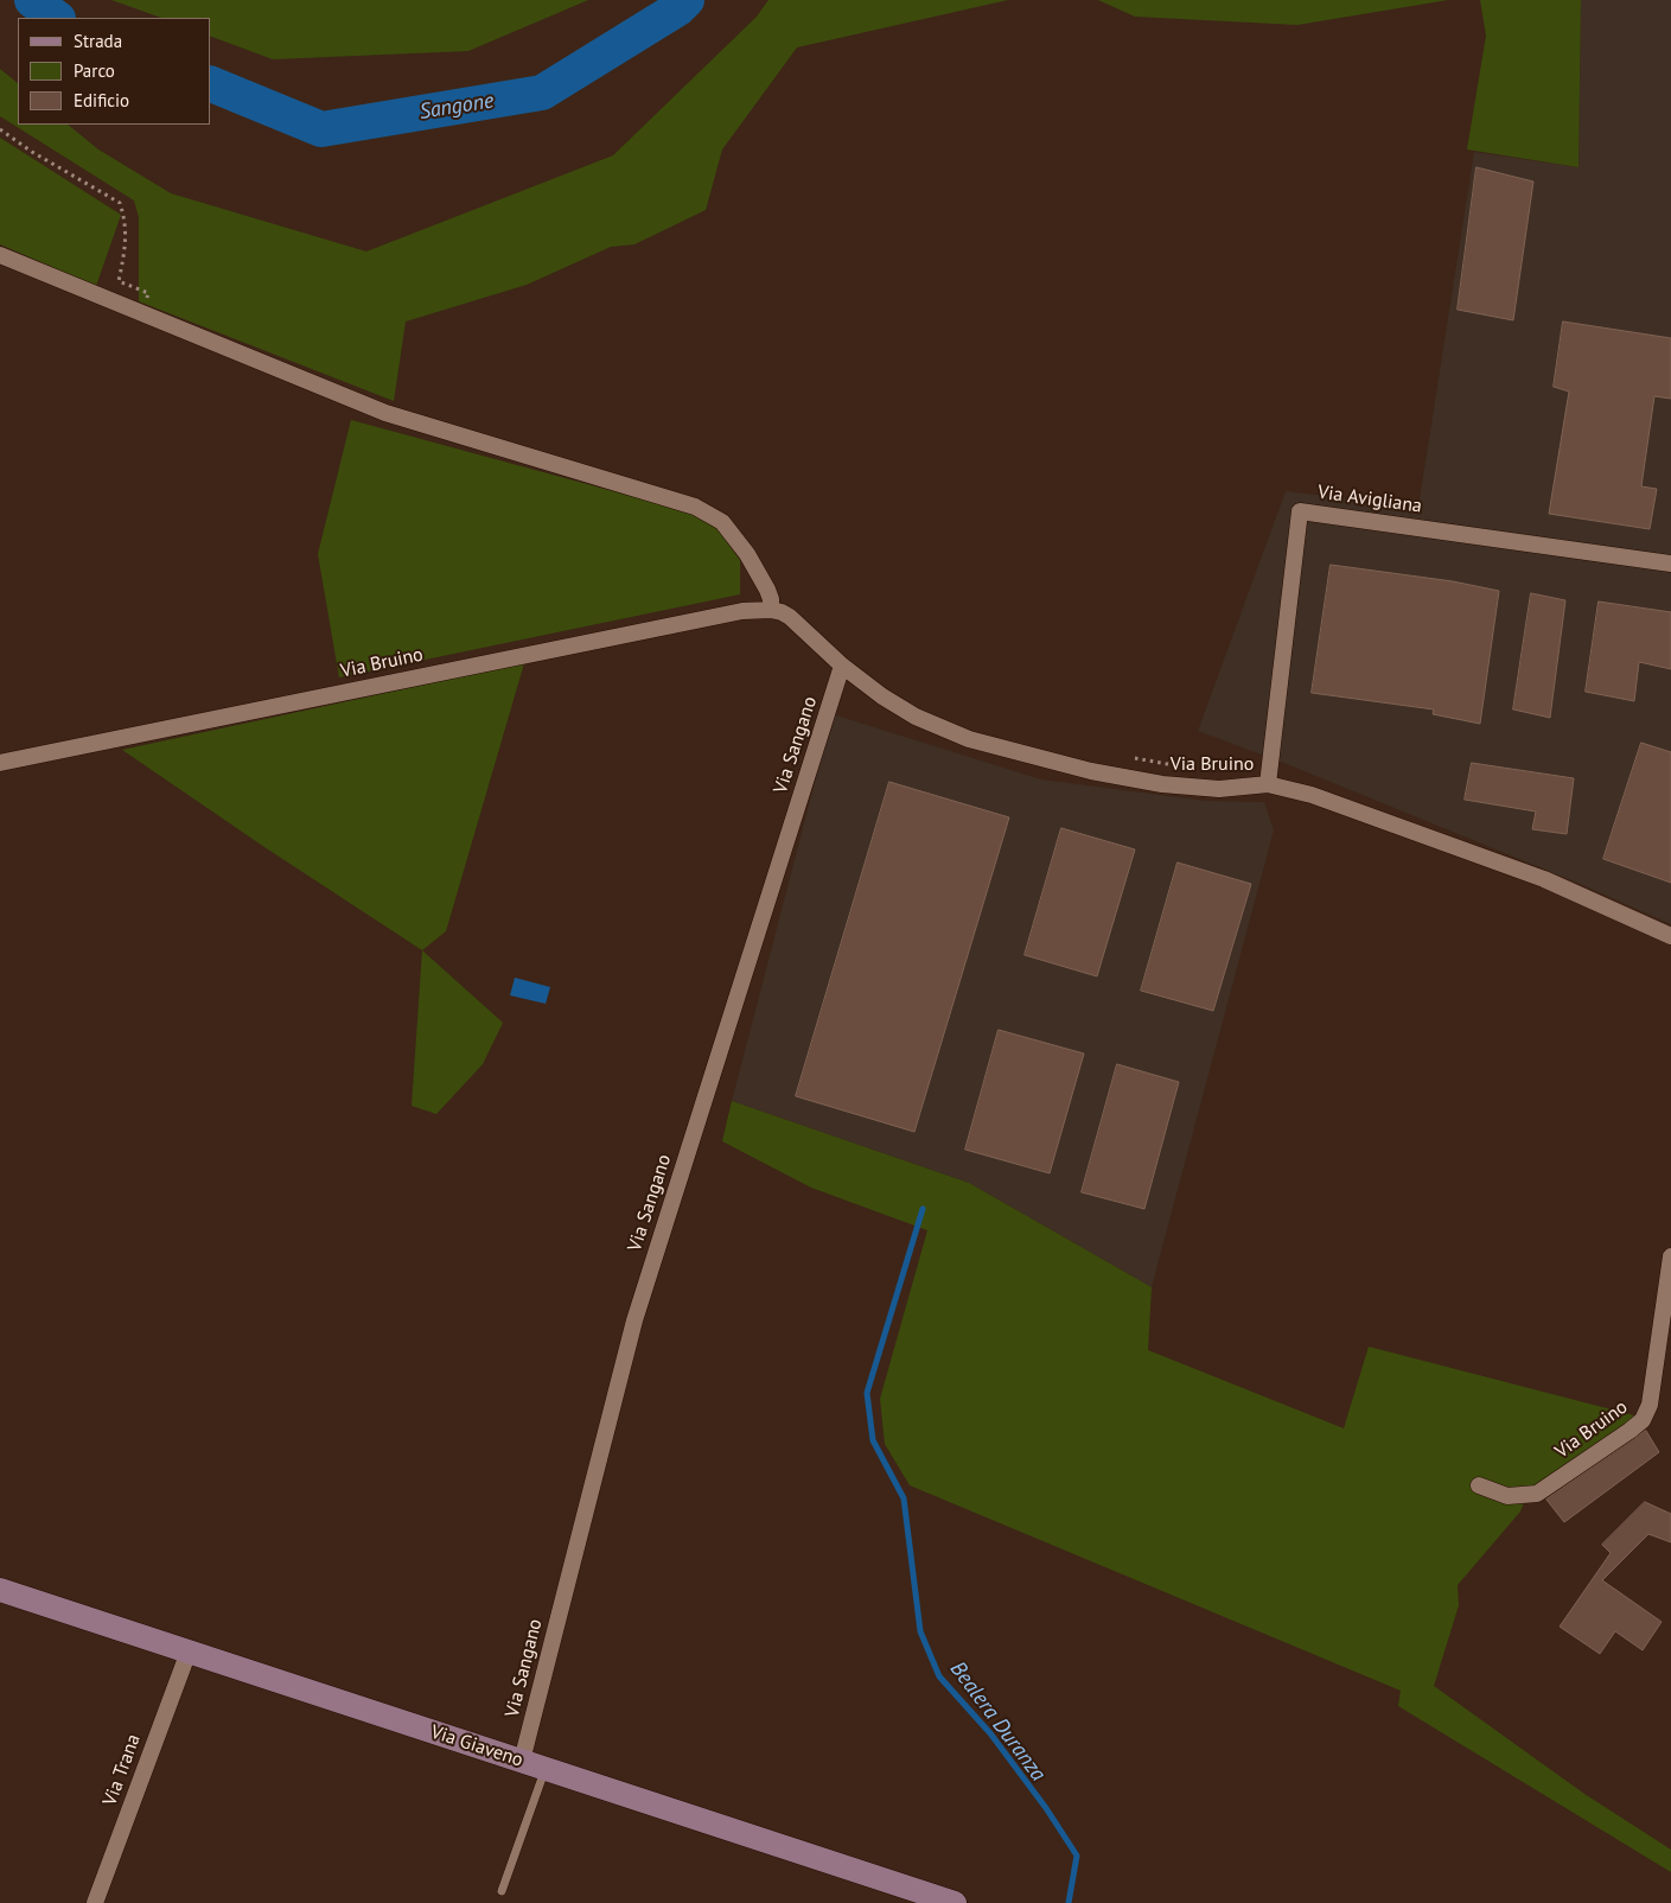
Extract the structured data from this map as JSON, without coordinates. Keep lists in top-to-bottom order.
{
  "streets": {
    "main road": ["Via Giaveno"],
    "street": [
      "Via Avigliana",
      "Via Bruino",
      "Via Sangano",
      "Via Trana"
    ]
  },
  "crossings": [
    ["Via Avigliana", "Via Bruino"],
    ["Via Bruino", "Via Sangano"],
    ["Via Sangano", "Via Giaveno"],
    ["Via Giaveno", "Via Trana"]
  ],
  "water": ["Sangone", "Bealera Duranza"],
  "legend": ["Strada", "Parco", "Edificio"]
}
